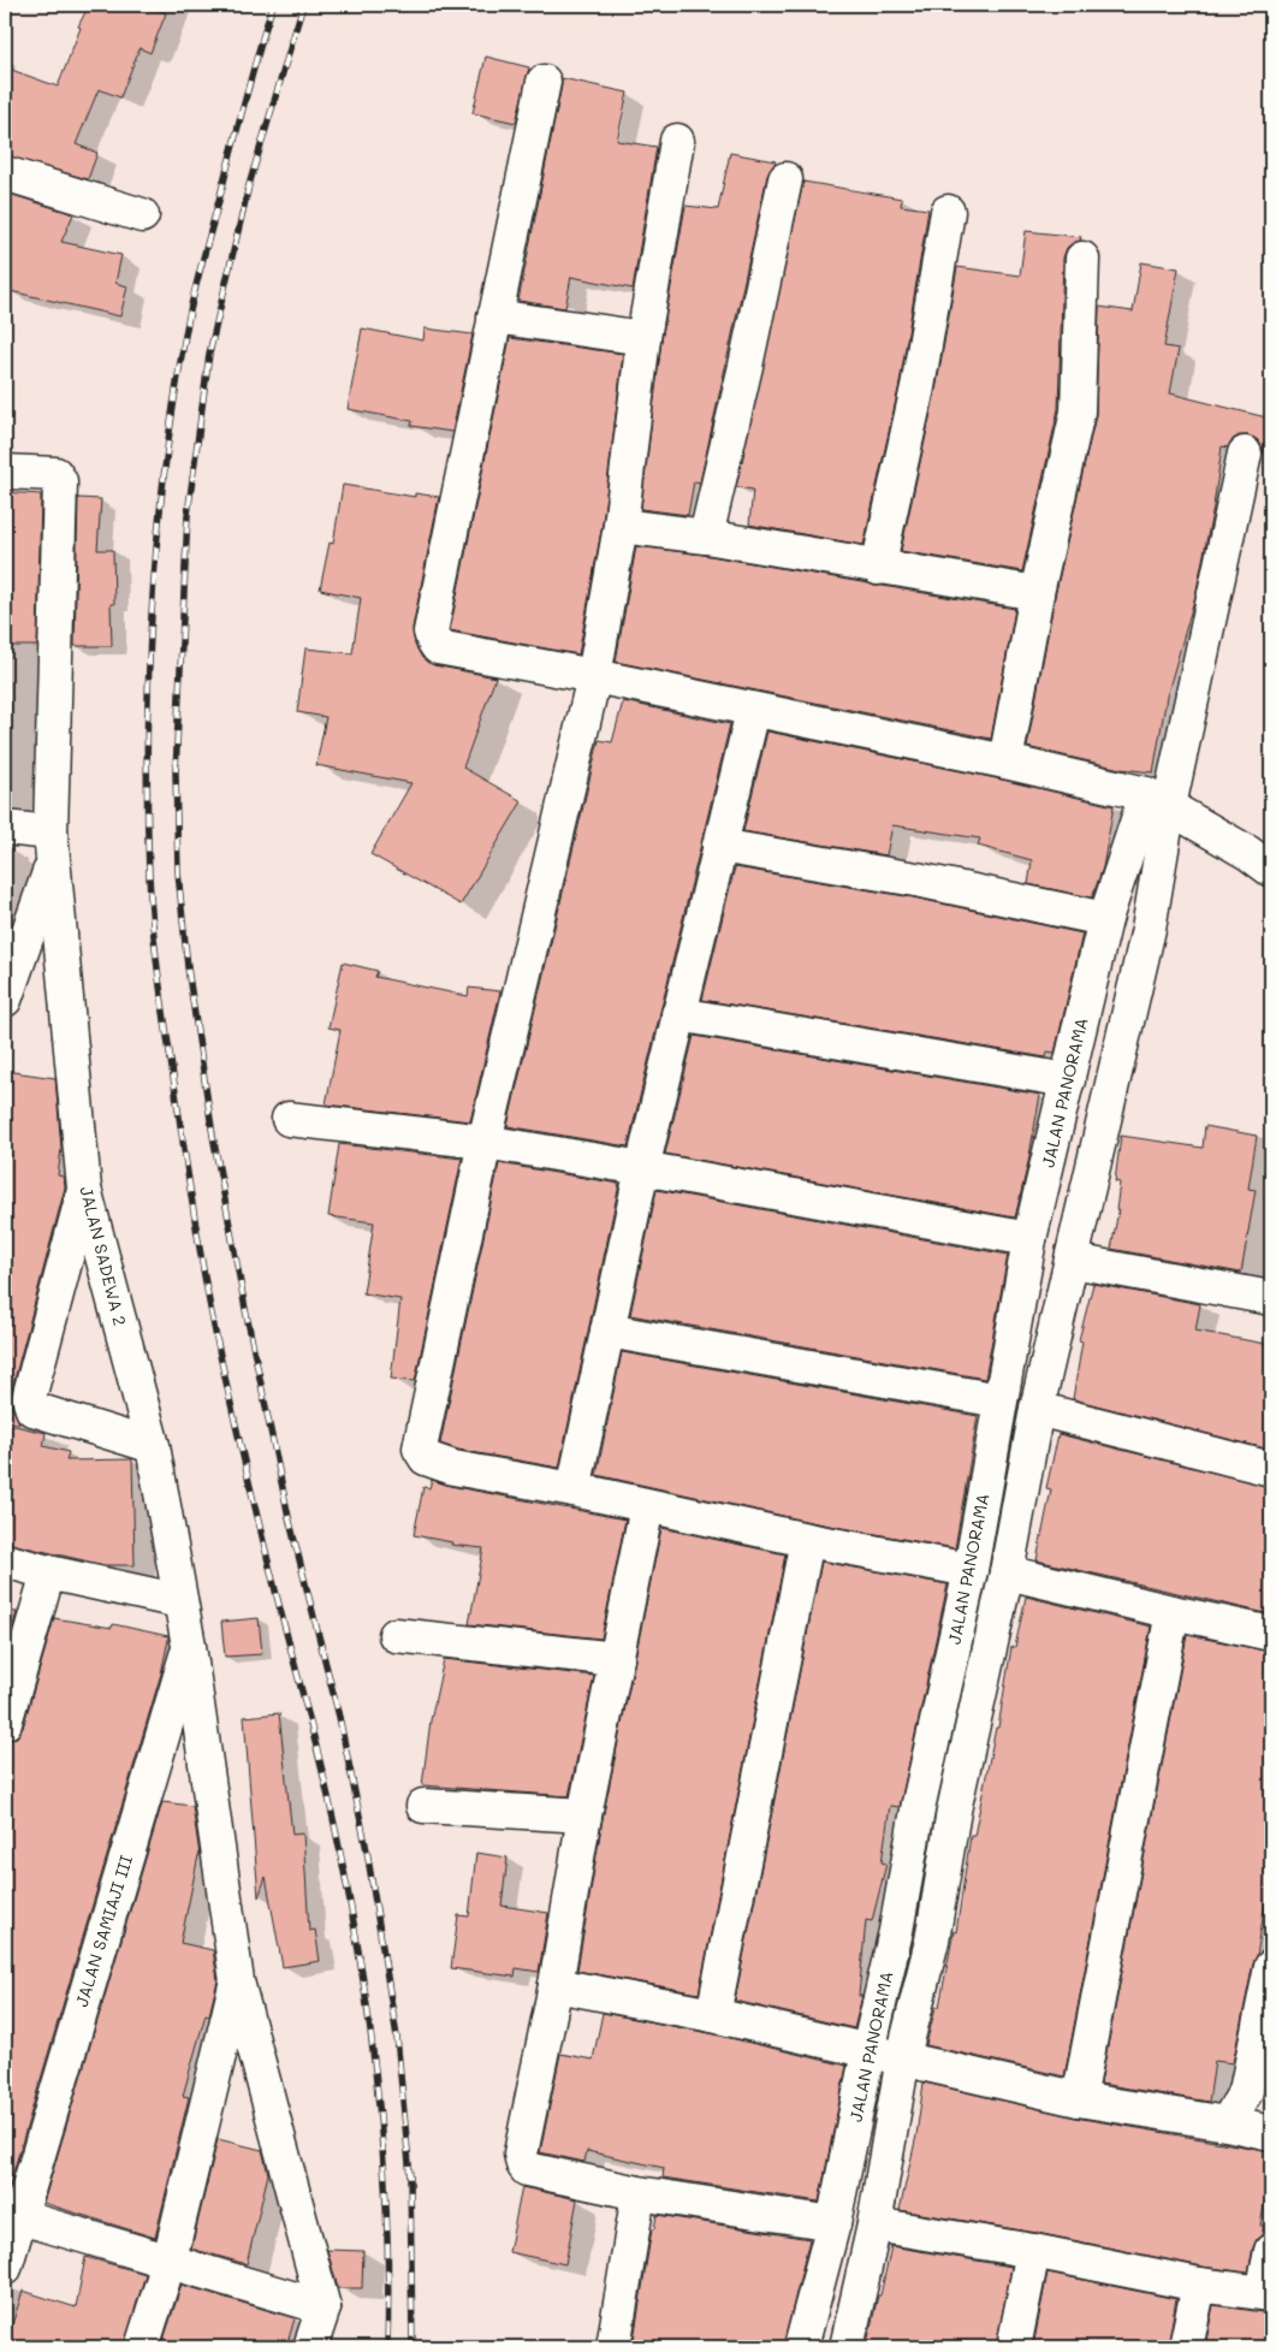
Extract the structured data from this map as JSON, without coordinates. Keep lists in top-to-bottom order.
{
  "streets": {
    "street": ["JALAN PANORAMA", "JALAN SADEWA 2", "JALAN SAMIAJI III"]
  },
  "crossings": [
    ["JALAN SADEWA 2", "JALAN SAMIAJI III"]
  ]
}
